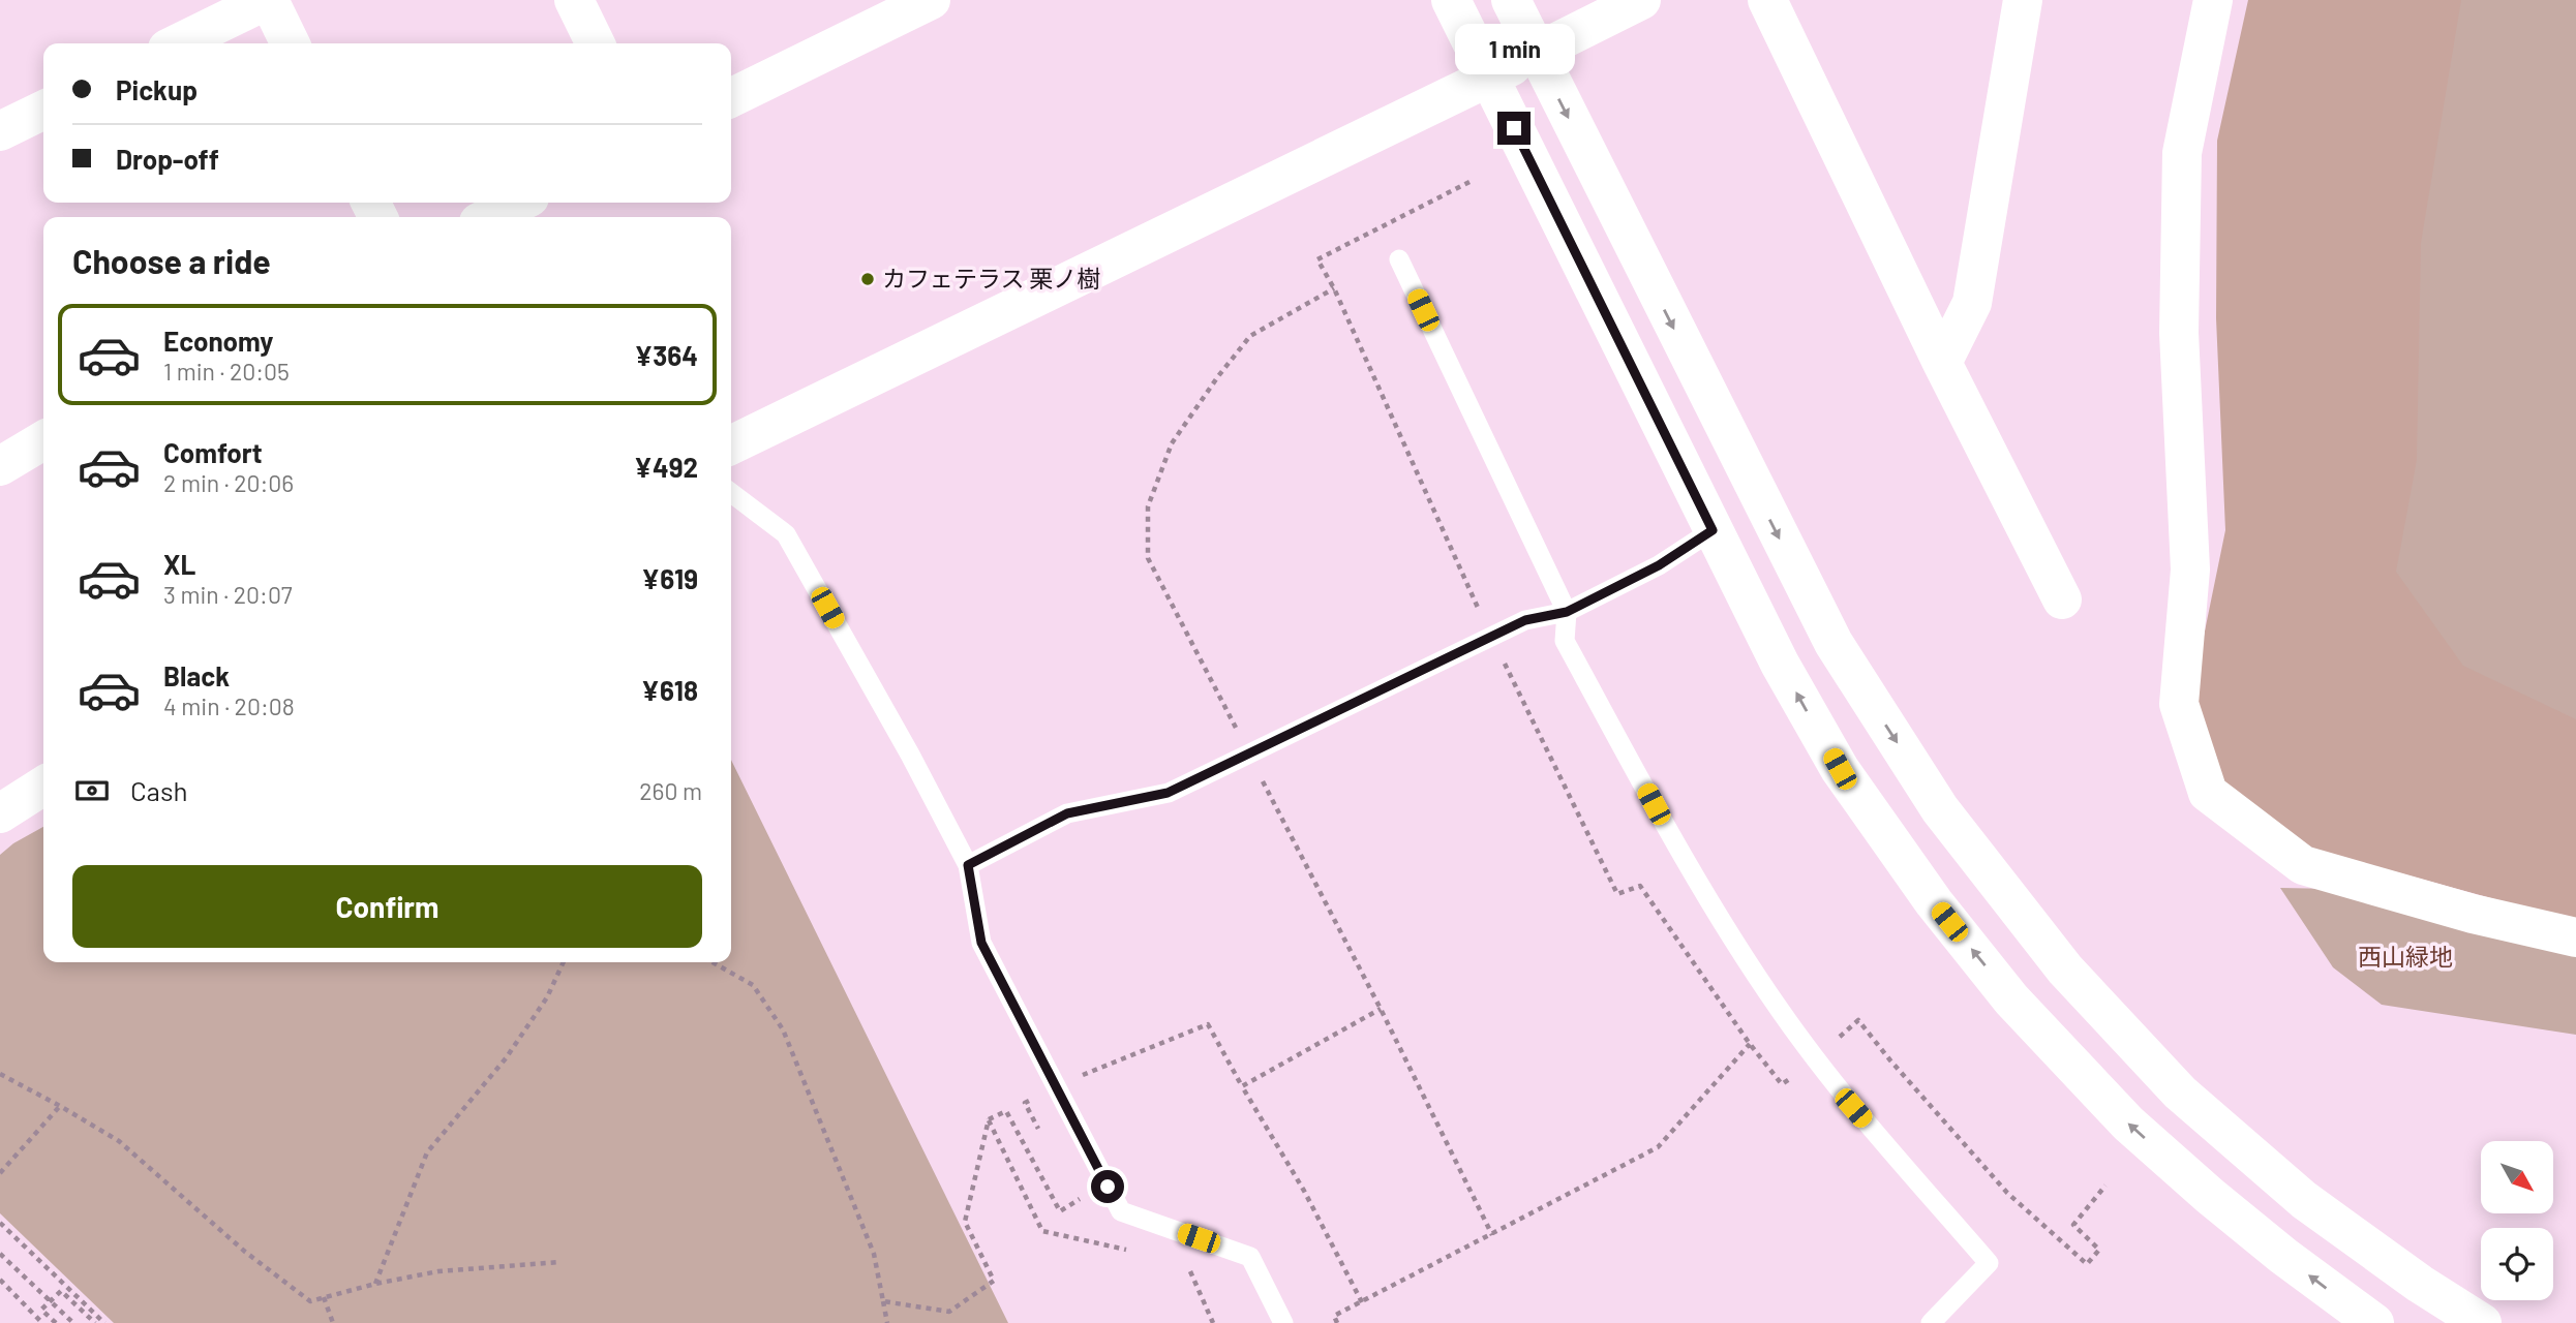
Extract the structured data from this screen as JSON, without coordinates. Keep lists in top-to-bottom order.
{
  "parks": ["西山緑地"],
  "places": ["カフェテラス 栗ノ樹"],
  "north": "bottom right",
  "page": {
    "bubble": "1 min",
    "banner": ["Pickup", "Drop-off"],
    "heading": "Choose a ride",
    "list": [
      {
        "name": "Economy",
        "note": "1 min · 20:05",
        "value": "¥364"
      },
      {
        "name": "Comfort",
        "note": "2 min · 20:06",
        "value": "¥492"
      },
      {
        "name": "XL",
        "note": "3 min · 20:07",
        "value": "¥619"
      },
      {
        "name": "Black",
        "note": "4 min · 20:08",
        "value": "¥618"
      }
    ],
    "pay": ["Cash", "260 m"],
    "buttons": "Confirm"
  }
}
